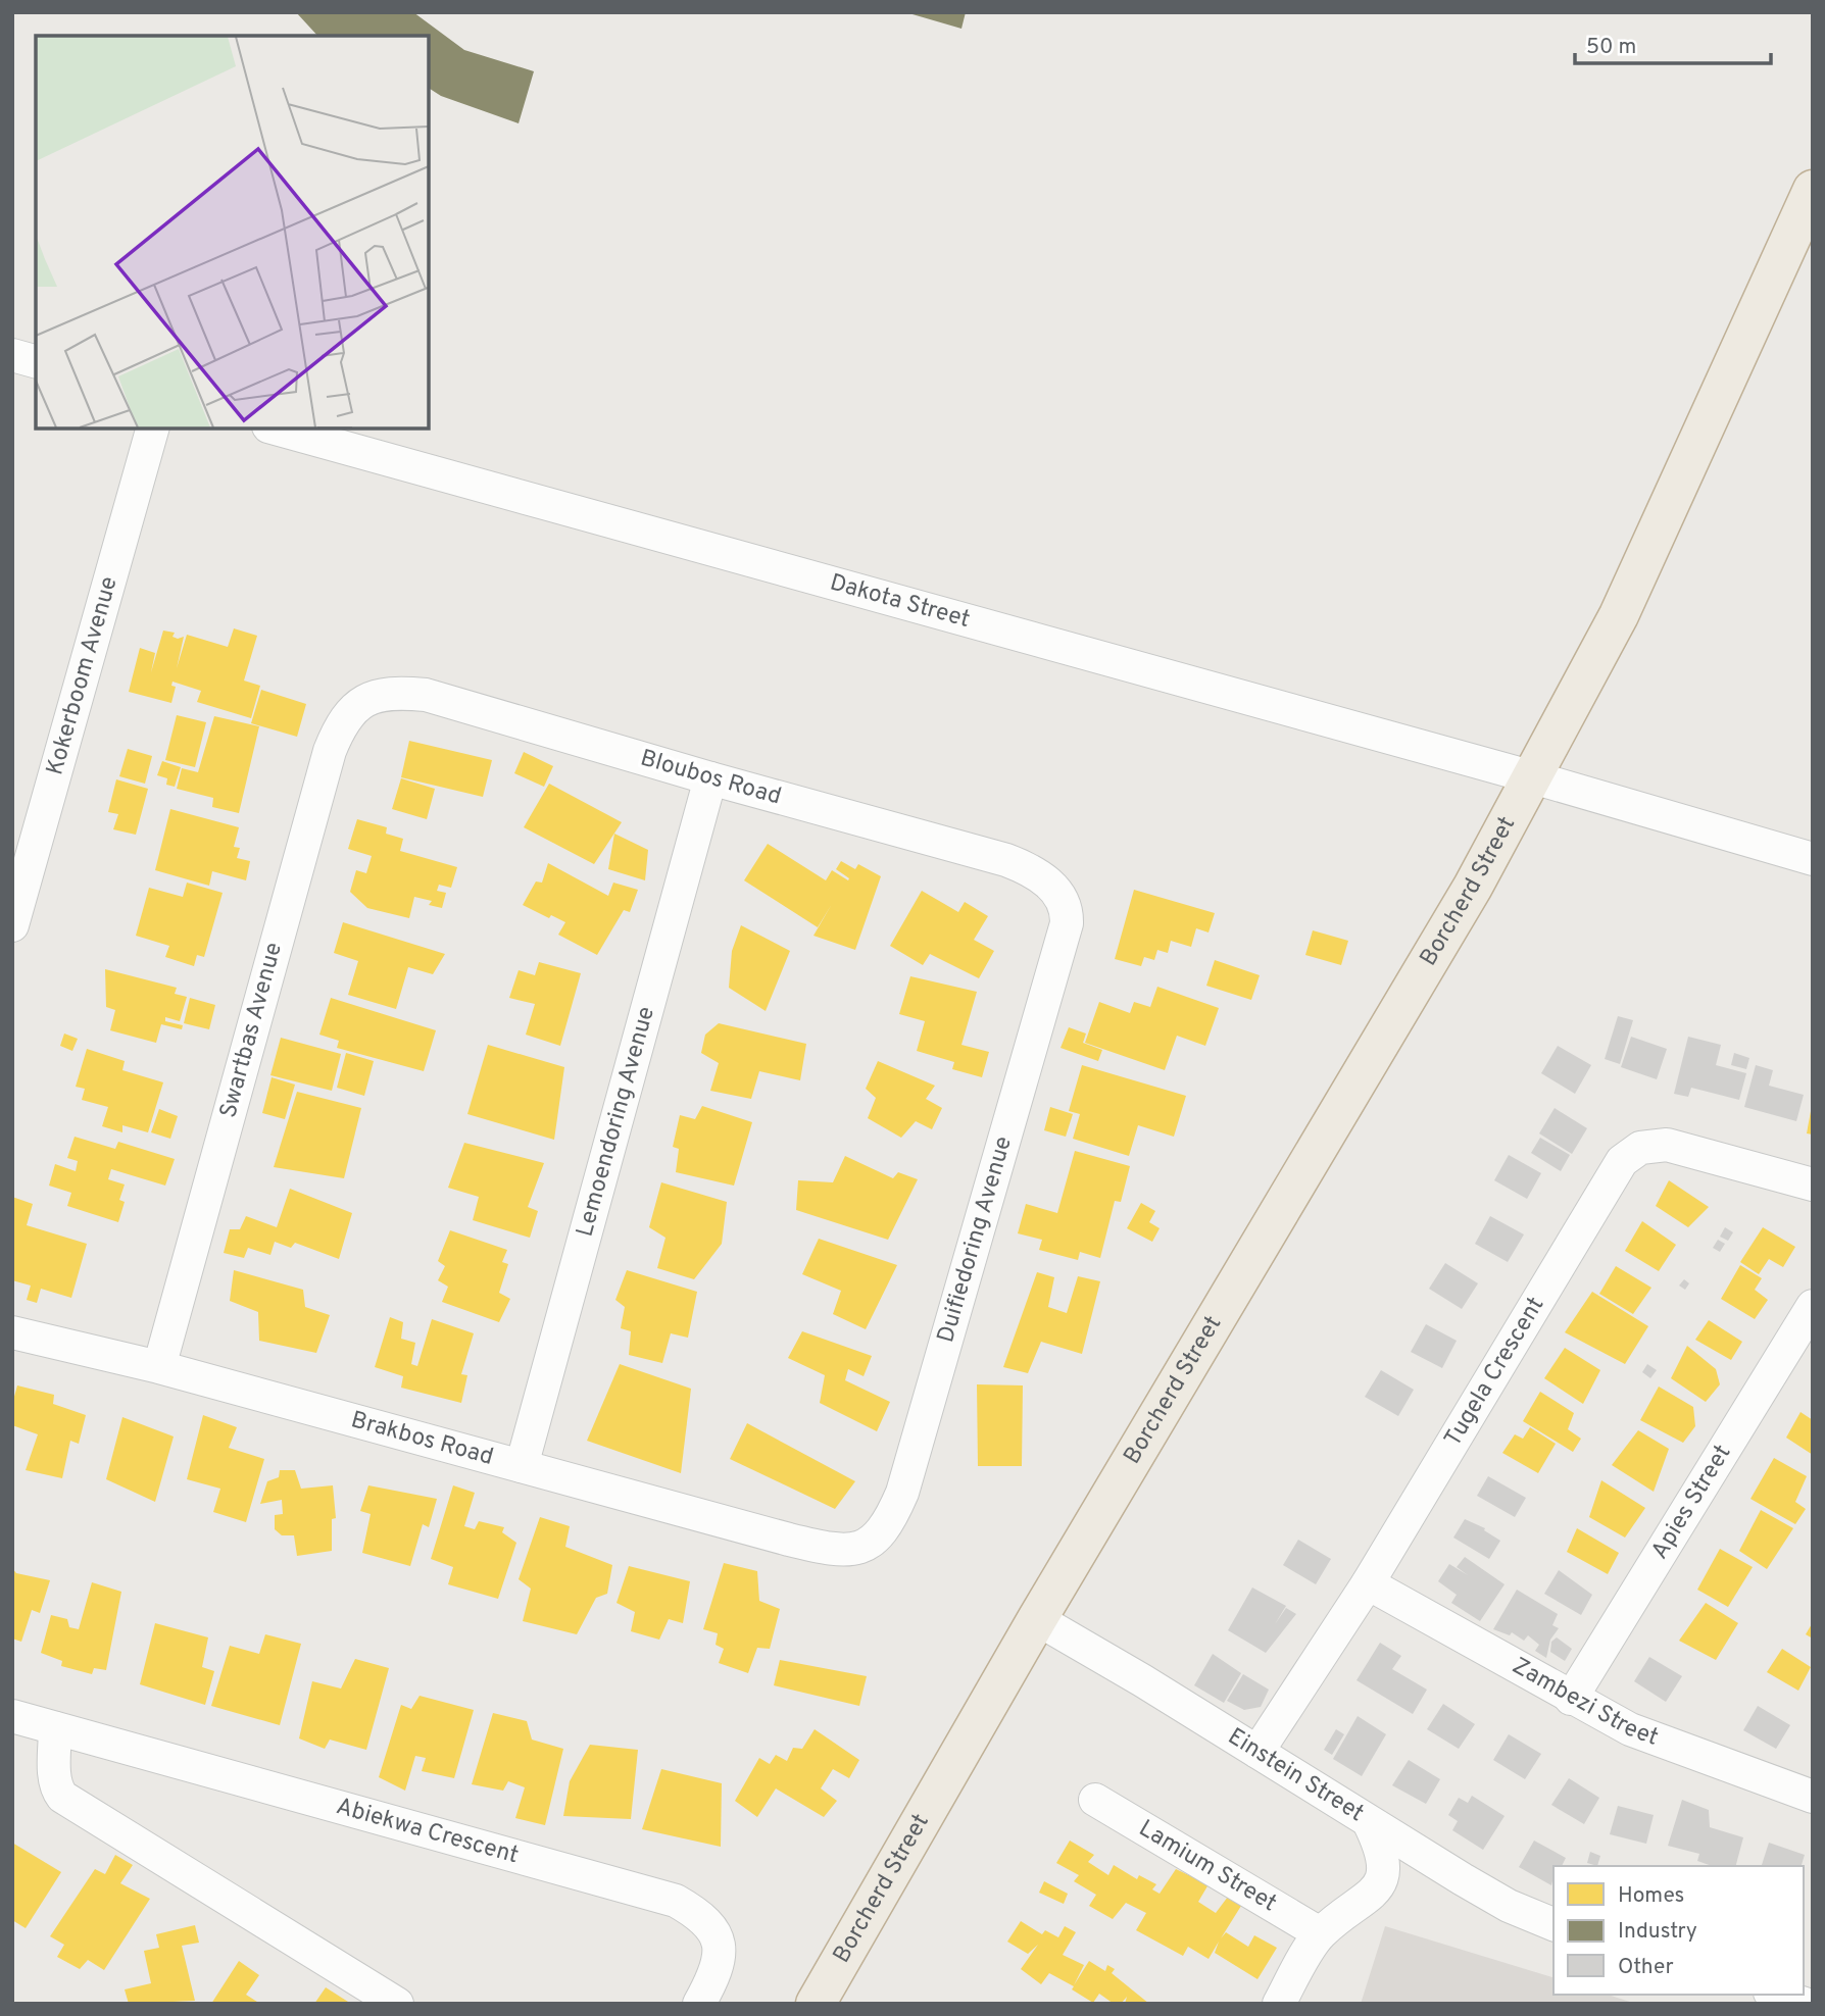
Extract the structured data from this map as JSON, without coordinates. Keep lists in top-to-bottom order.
{
  "streets": {
    "highway": ["Borcherd Street"],
    "street": [
      "Dakota Street",
      "Kokerboom Avenue",
      "Bloubos Road",
      "Swartbas Avenue",
      "Lemoendoring Avenue",
      "Duifiedoring Avenue",
      "Tugela Crescent",
      "Brakbos Road",
      "Apies Street",
      "Zambezi Street",
      "Einstein Street",
      "Abiekwa Crescent",
      "Lamium Street"
    ]
  },
  "crossings": [
    ["Dakota Street", "Borcherd Street"],
    ["Bloubos Road", "Swartbas Avenue"],
    ["Bloubos Road", "Lemoendoring Avenue"],
    ["Bloubos Road", "Duifiedoring Avenue"],
    ["Borcherd Street", "Einstein Street"],
    ["Swartbas Avenue", "Brakbos Road"],
    ["Lemoendoring Avenue", "Brakbos Road"],
    ["Duifiedoring Avenue", "Brakbos Road"],
    ["Tugela Crescent", "Zambezi Street"],
    ["Tugela Crescent", "Einstein Street"],
    ["Apies Street", "Zambezi Street"]
  ],
  "legend": ["Homes", "Industry", "Other"],
  "scale_bar": "50 m"
}
